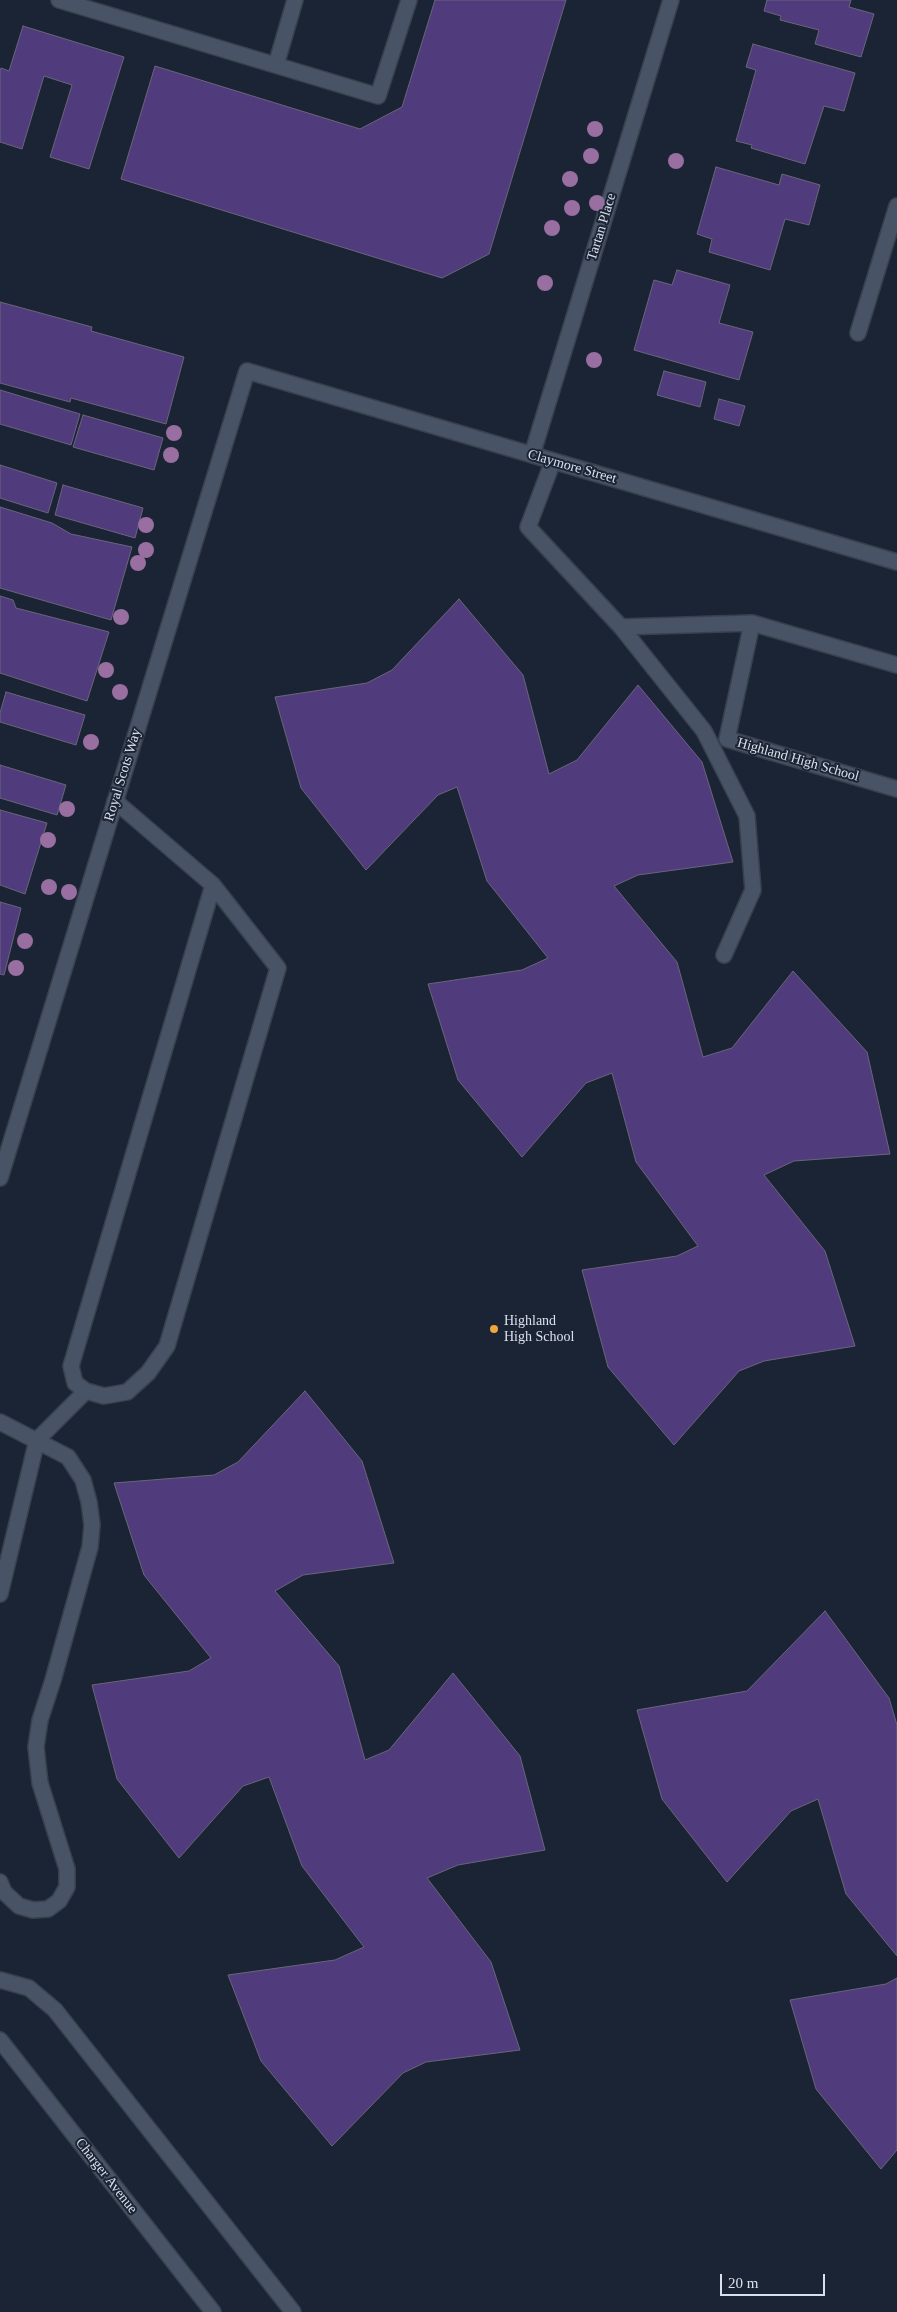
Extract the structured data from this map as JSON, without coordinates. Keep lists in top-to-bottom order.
{
  "streets": {
    "street": [
      "Tartan Place",
      "Claymore Street",
      "Highland High School",
      "Royal Scots Way",
      "Charger Avenue"
    ]
  },
  "crossings": [
    ["Tartan Place", "Claymore Street"],
    ["Claymore Street", "Royal Scots Way"]
  ],
  "places": ["Highland High School"],
  "scale_bar": "20 m"
}
